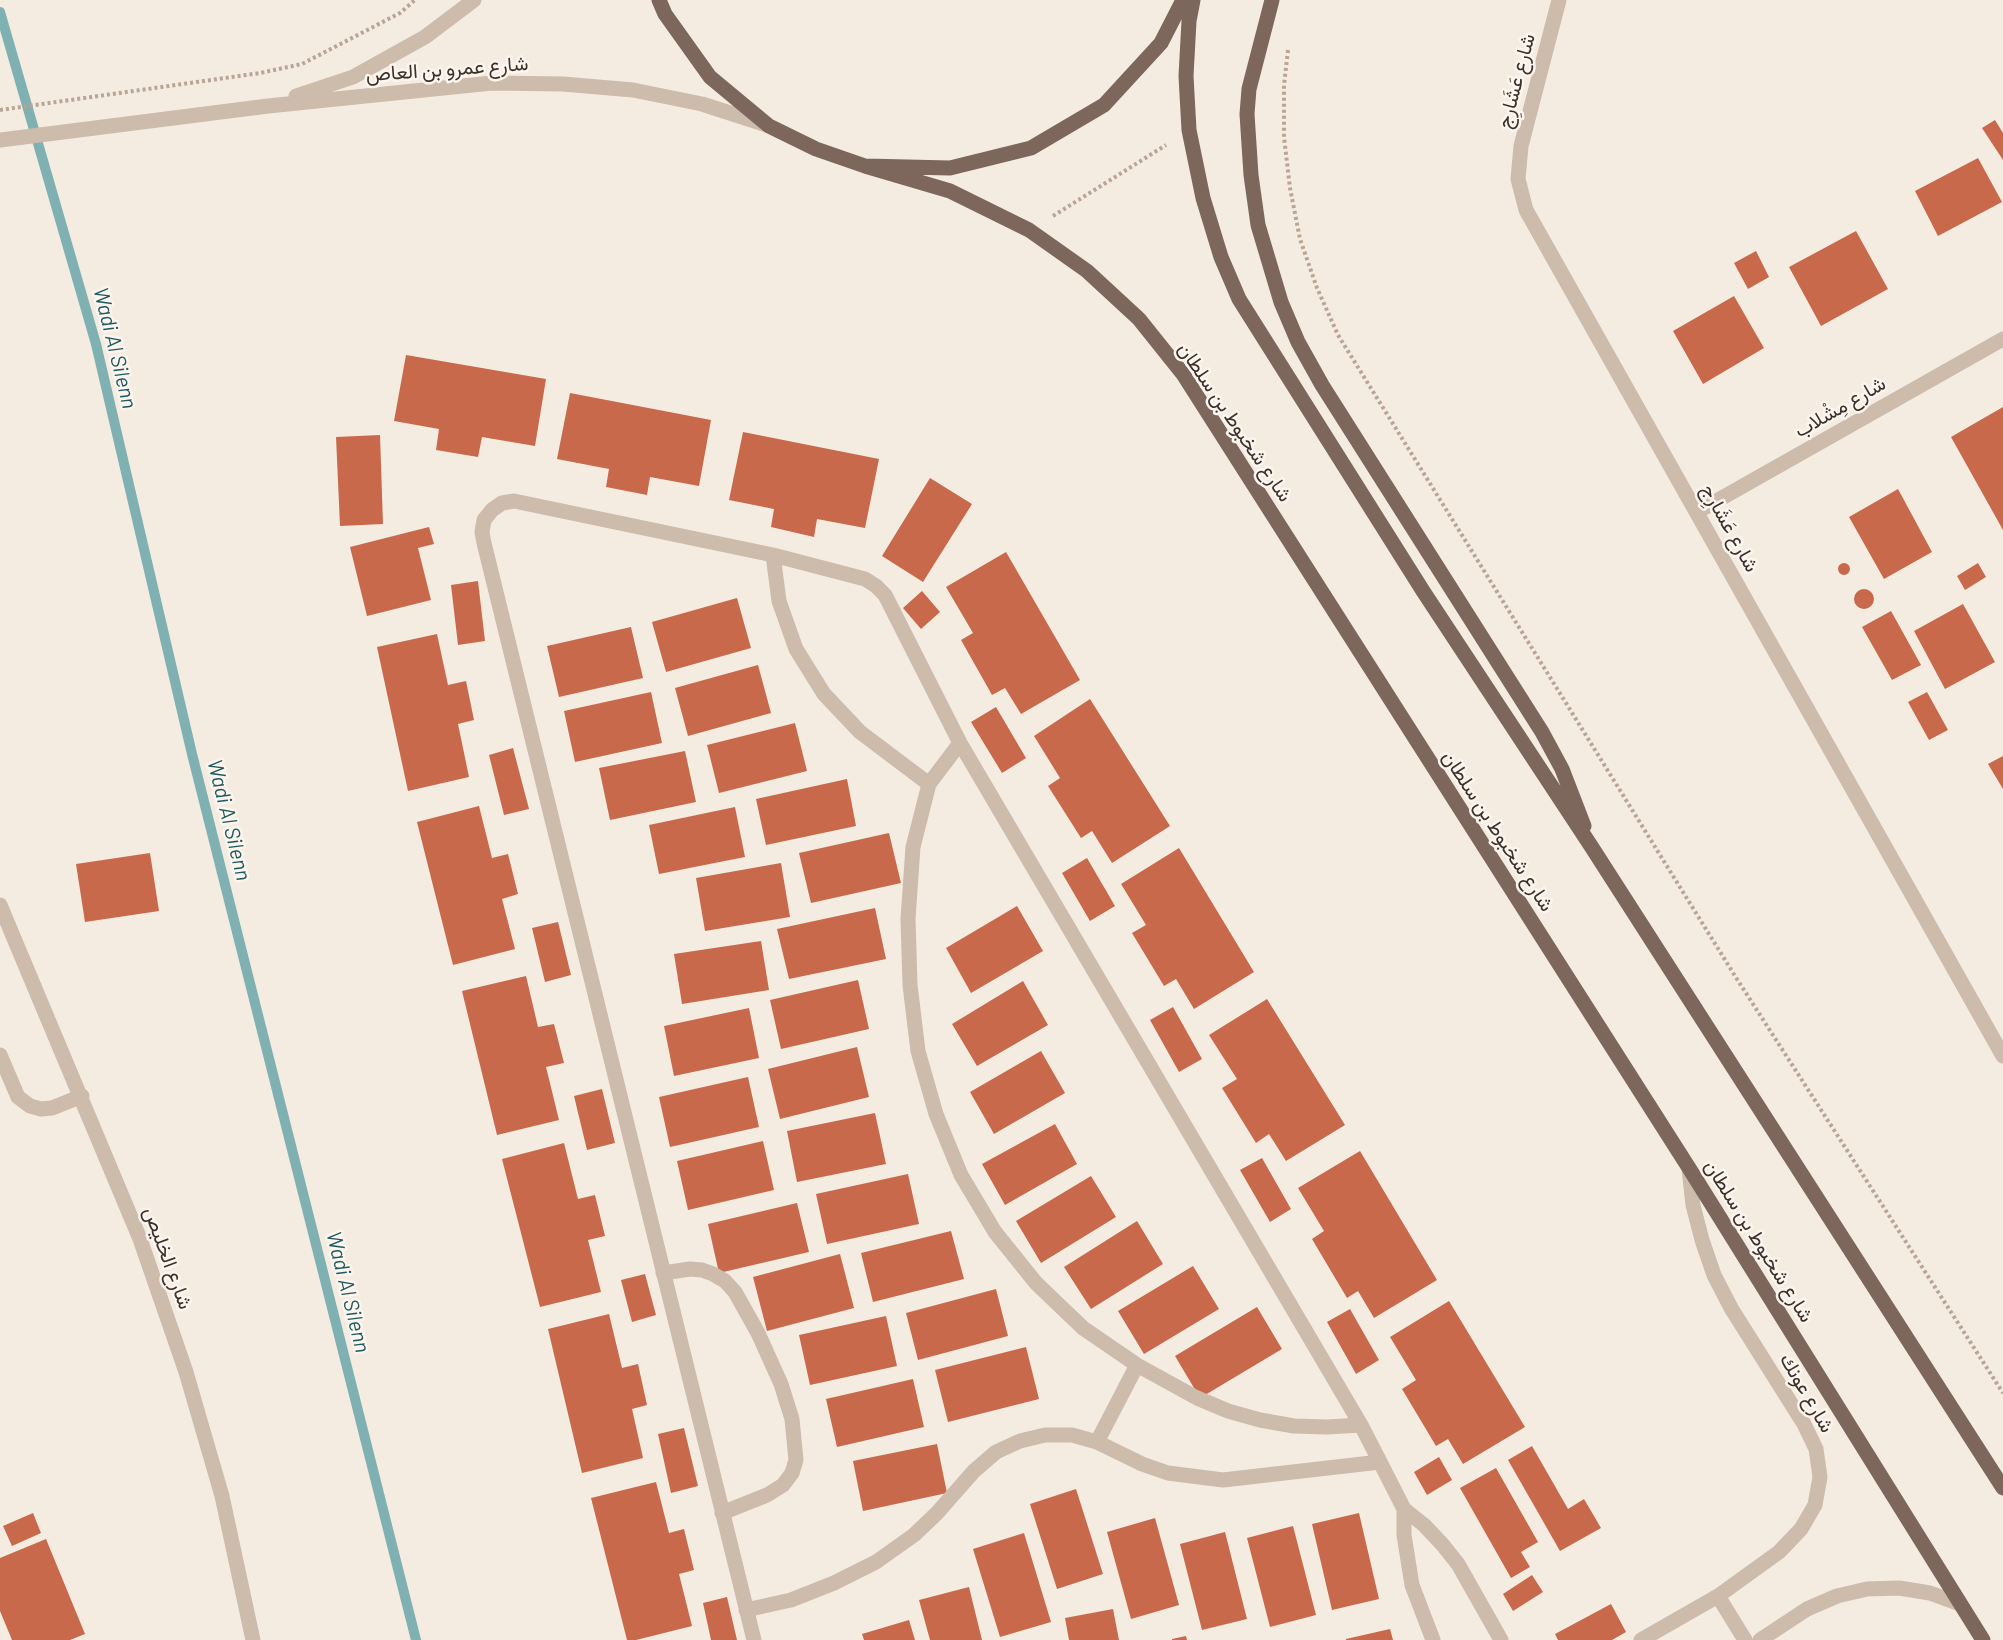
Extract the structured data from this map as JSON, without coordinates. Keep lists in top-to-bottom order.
{
  "streets": {
    "main road": ["شارع شخبوط بن سلطان"],
    "street": [
      "شارع عمرو بن العاص",
      "شارع عَشَارِج",
      "شارع مِشْلاب",
      "شارع الخليص",
      "شارع عونك"
    ]
  },
  "crossings": [
    ["شارع عمرو بن العاص", "شارع شخبوط بن سلطان"],
    ["شارع عَشَارِج", "شارع مِشْلاب"],
    ["شارع شخبوط بن سلطان", "شارع عونك"]
  ],
  "water": ["Wadi Al Silenn"]
}
